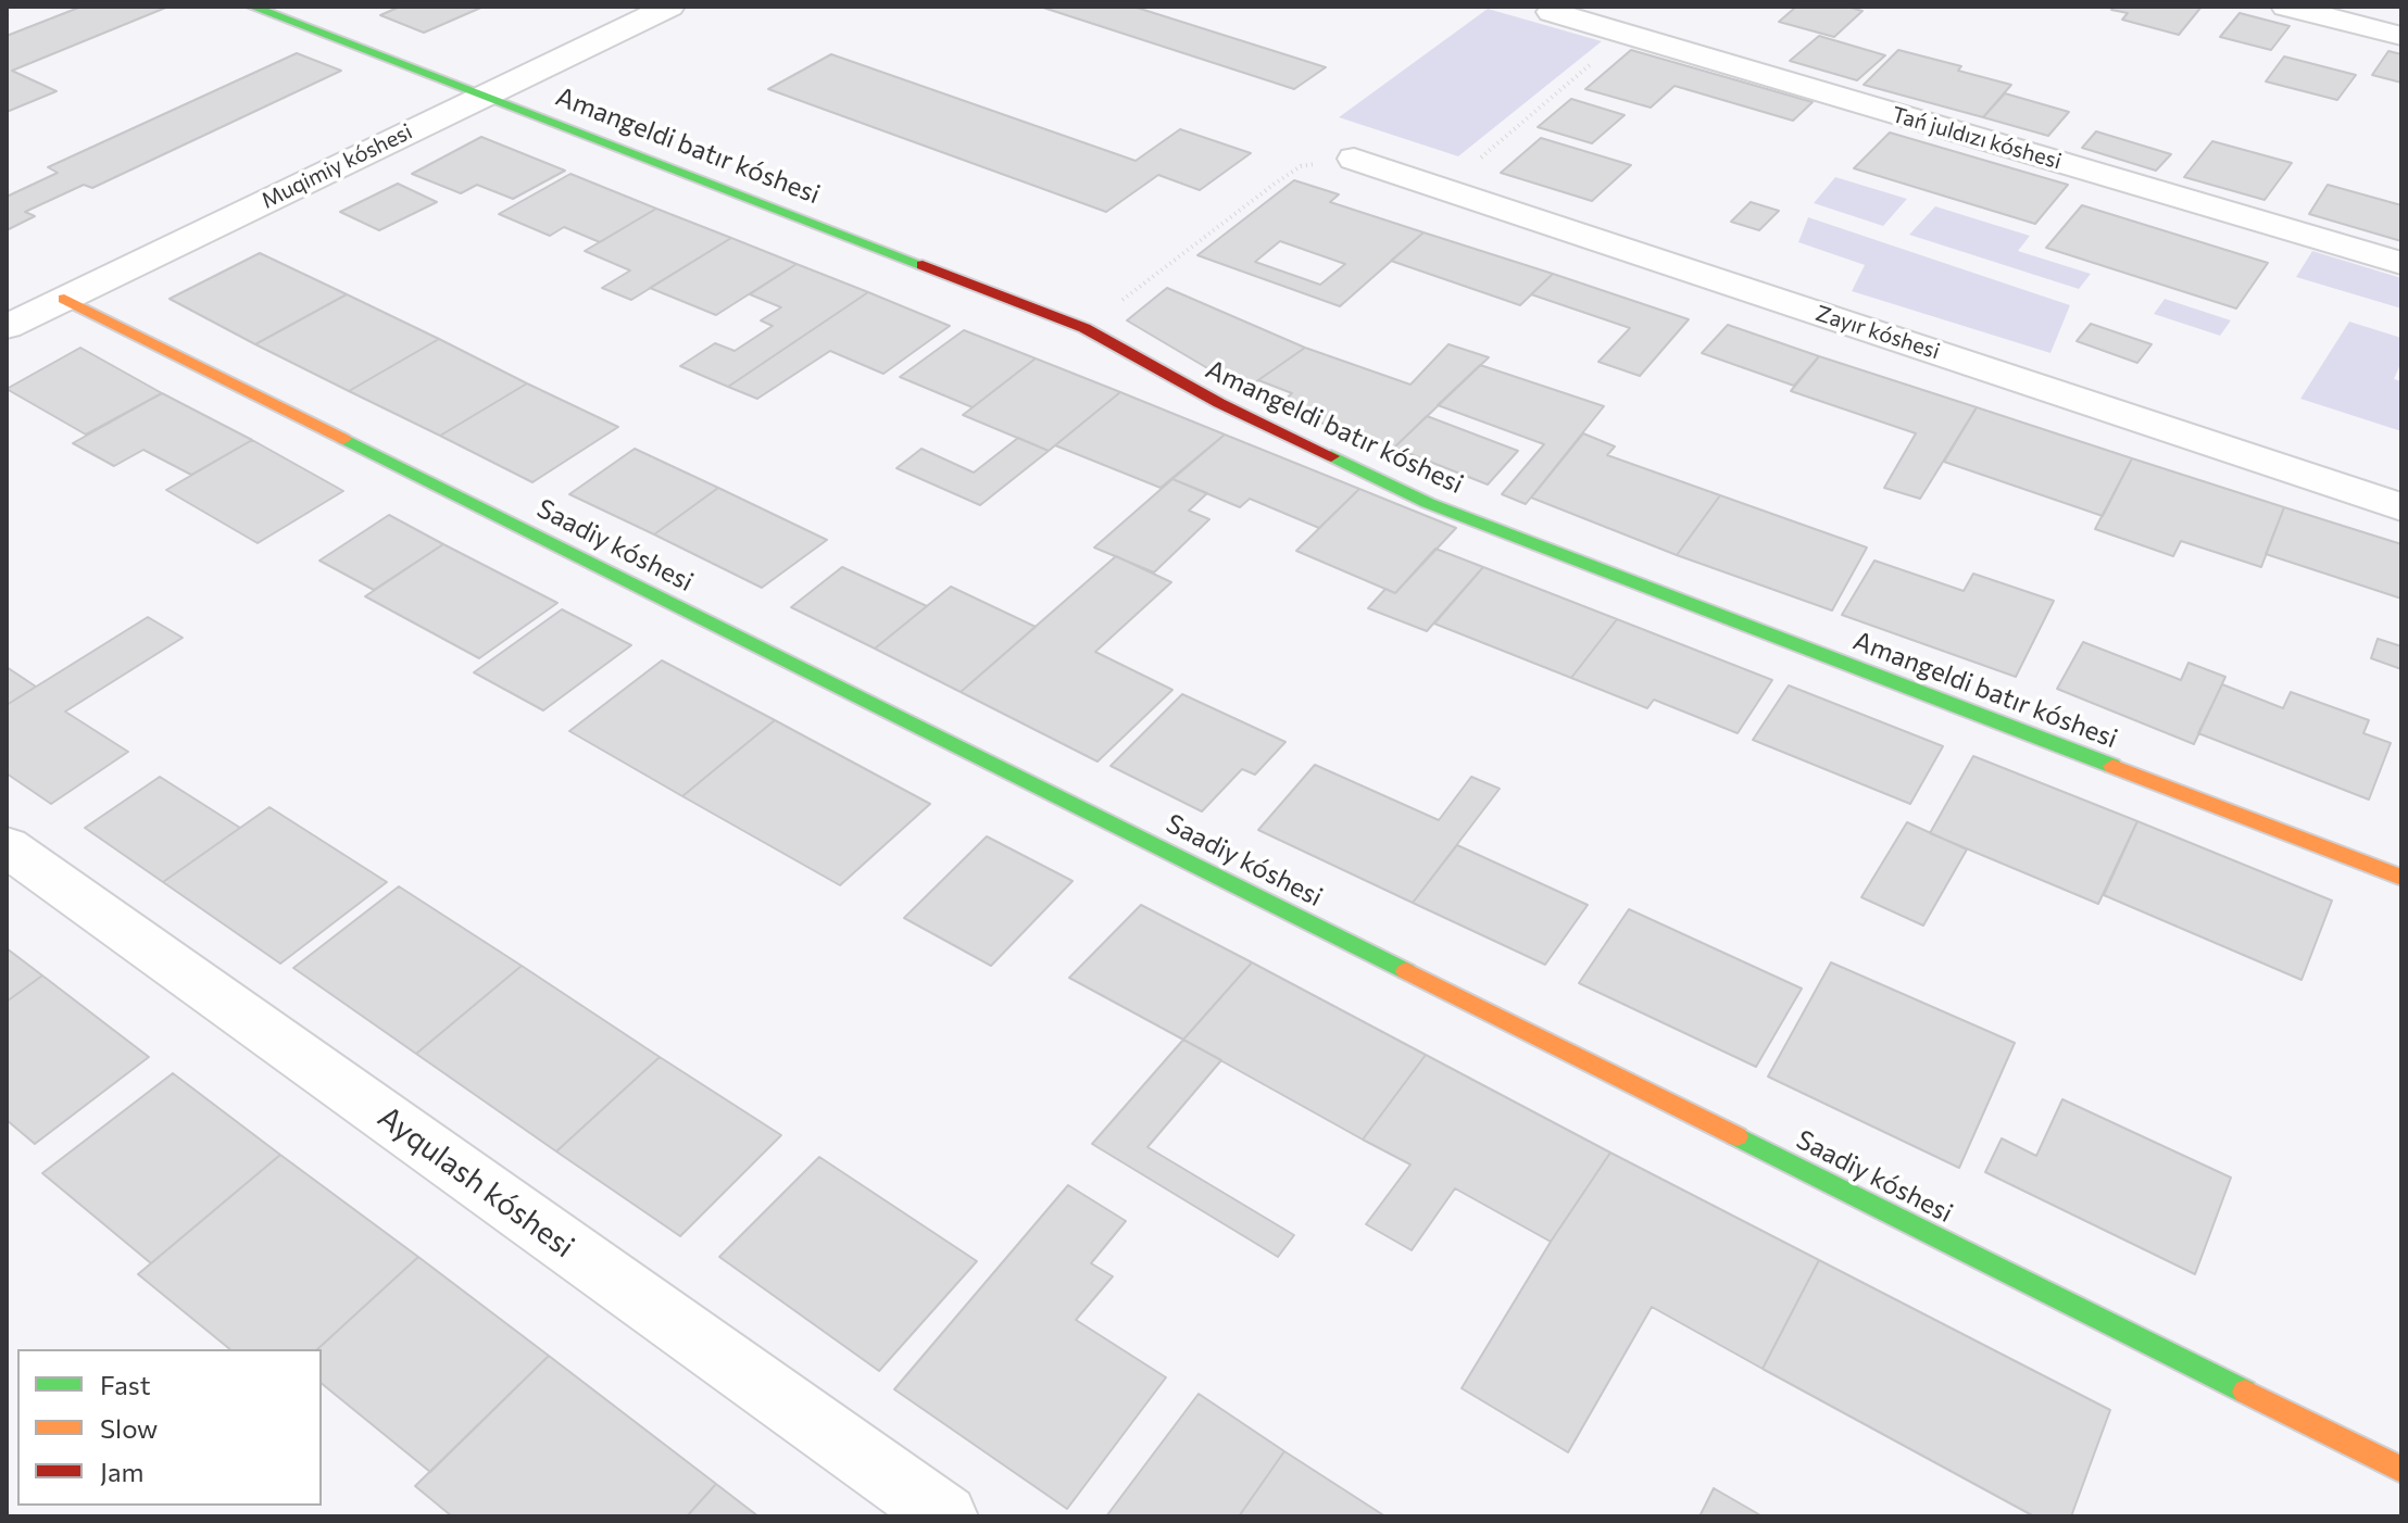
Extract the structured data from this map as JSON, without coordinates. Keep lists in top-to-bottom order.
{
  "streets": {
    "street": [
      "Tań juldızı kóshesi",
      "Amangeldi batır kóshesi",
      "Muqimiy kóshesi",
      "Zayır kóshesi",
      "Saadiy kóshesi",
      "Ayqulash kóshesi"
    ]
  },
  "crossings": [
    ["Amangeldi batır kóshesi", "Muqimiy kóshesi"],
    ["Muqimiy kóshesi", "Saadiy kóshesi"]
  ],
  "legend": ["Fast", "Slow", "Jam"]
}
